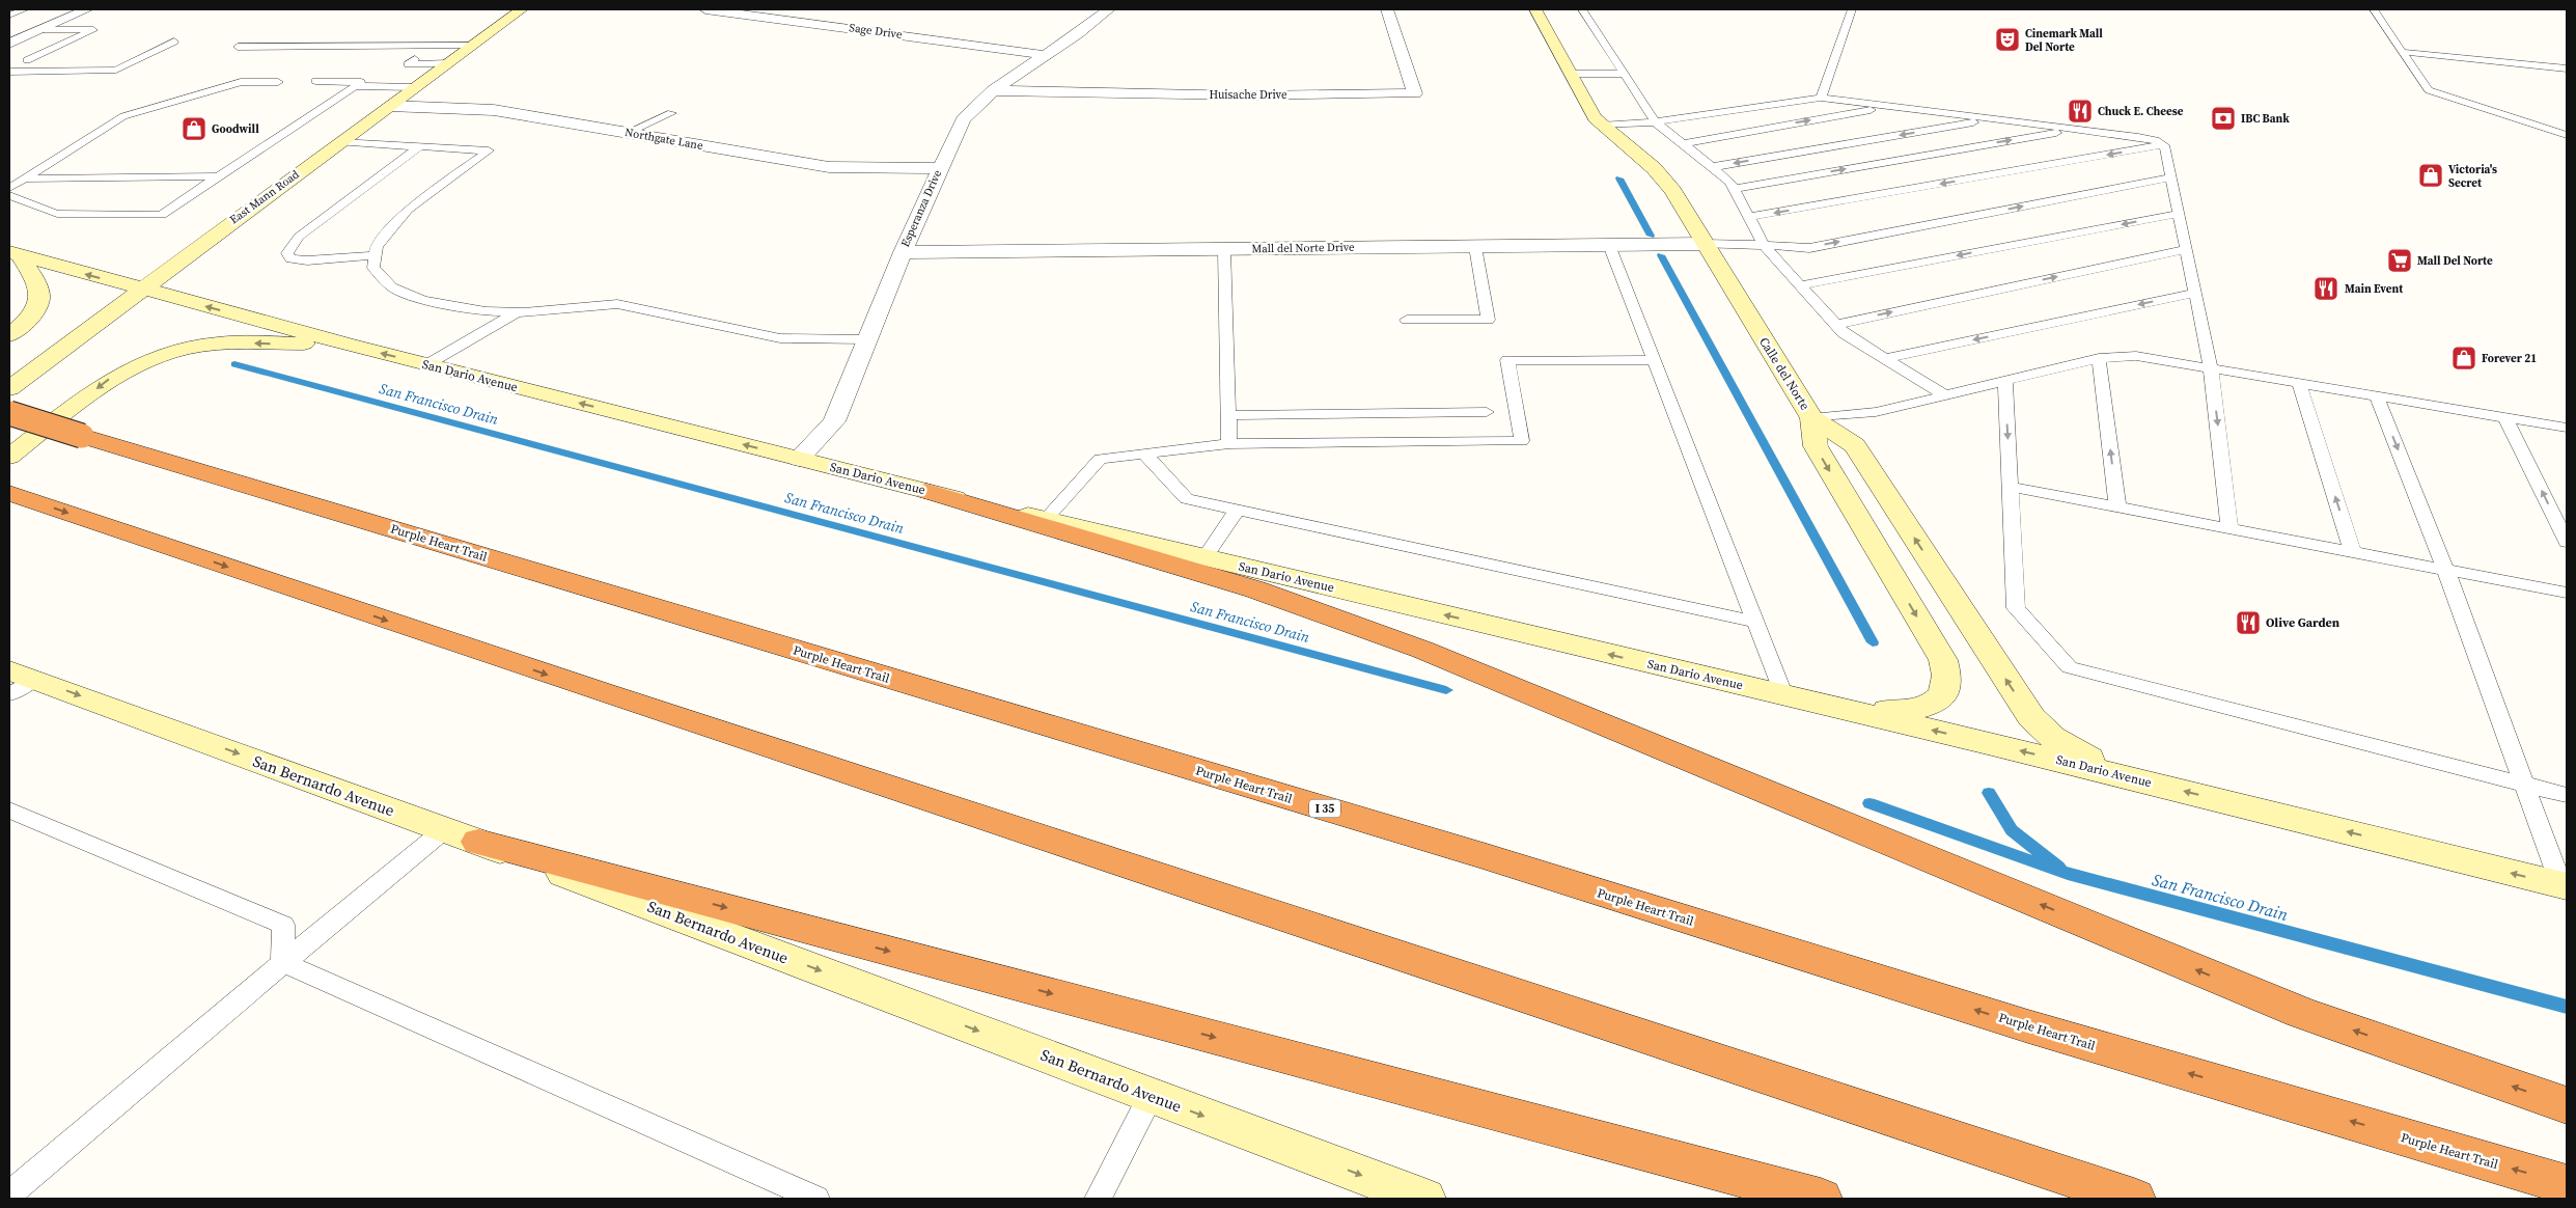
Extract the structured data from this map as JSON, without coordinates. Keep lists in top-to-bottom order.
{
  "streets": {
    "highway": ["Purple Heart Trail", "I 35"],
    "main road": [
      "East Mann Road",
      "Calle del Norte",
      "San Dario Avenue",
      "San Bernardo Avenue"
    ],
    "street": [
      "Sage Drive",
      "Huisache Drive",
      "Northgate Lane",
      "Esperanza Drive",
      "Mall del Norte Drive"
    ]
  },
  "crossings": [
    ["Sage Drive", "Esperanza Drive"],
    ["Huisache Drive", "Esperanza Drive"],
    ["Northgate Lane", "East Mann Road"],
    ["Northgate Lane", "Esperanza Drive"],
    ["East Mann Road", "San Dario Avenue"],
    ["Esperanza Drive", "Mall del Norte Drive"],
    ["Esperanza Drive", "San Dario Avenue"],
    ["Mall del Norte Drive", "Calle del Norte"],
    ["Calle del Norte", "San Dario Avenue"]
  ],
  "one_way": ["San Dario Avenue", "San Bernardo Avenue"],
  "water": ["San Francisco Drain"],
  "places": {
    "theatre": ["Cinemark Mall Del Norte"],
    "restaurant": ["Chuck E. Cheese", "Main Event", "Olive Garden"],
    "bank": ["IBC Bank"],
    "shop": ["Goodwill", "Victoria's Secret", "Forever 21"],
    "supermarket": ["Mall Del Norte"]
  }
}
